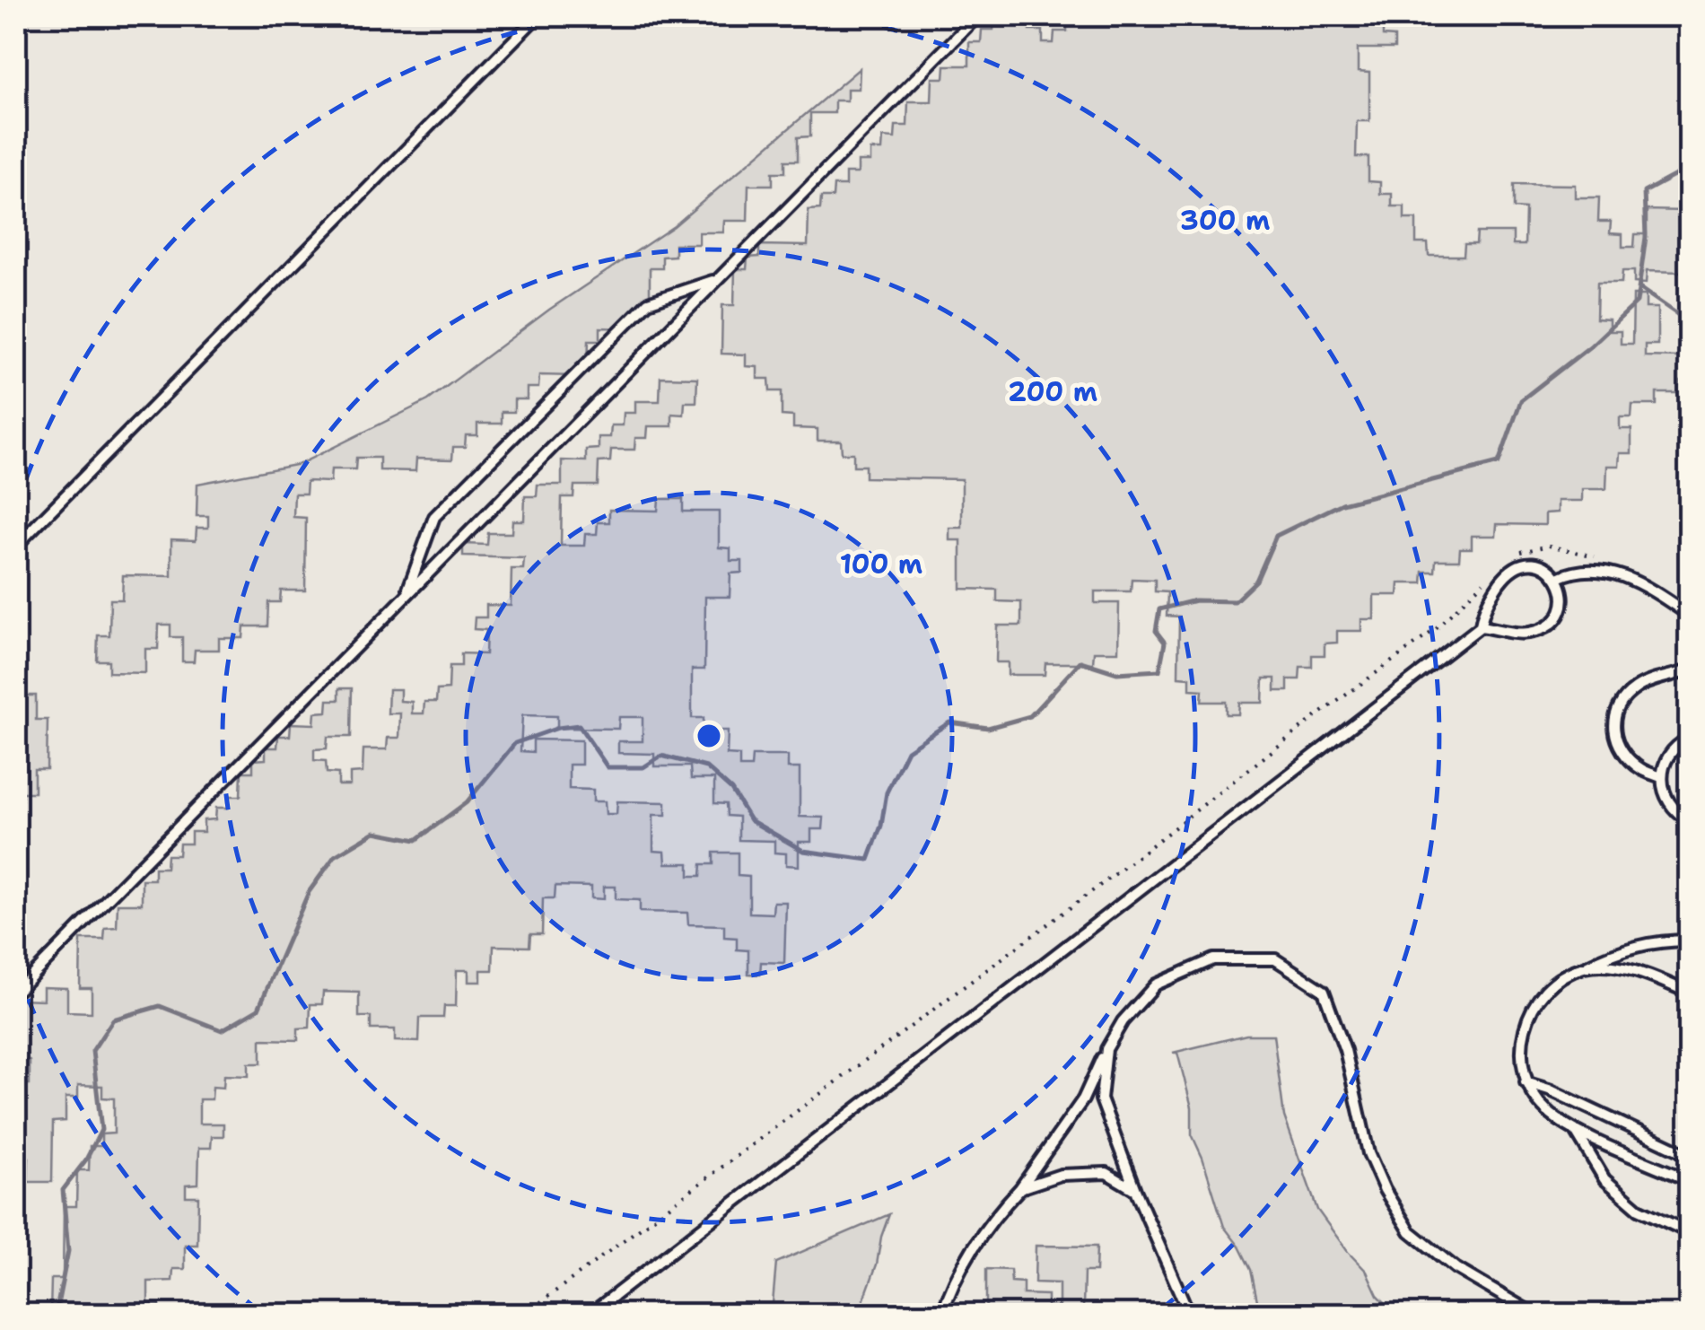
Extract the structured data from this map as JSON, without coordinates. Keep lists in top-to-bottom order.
{
  "rings": ["300 m", "200 m", "100 m"]
}
